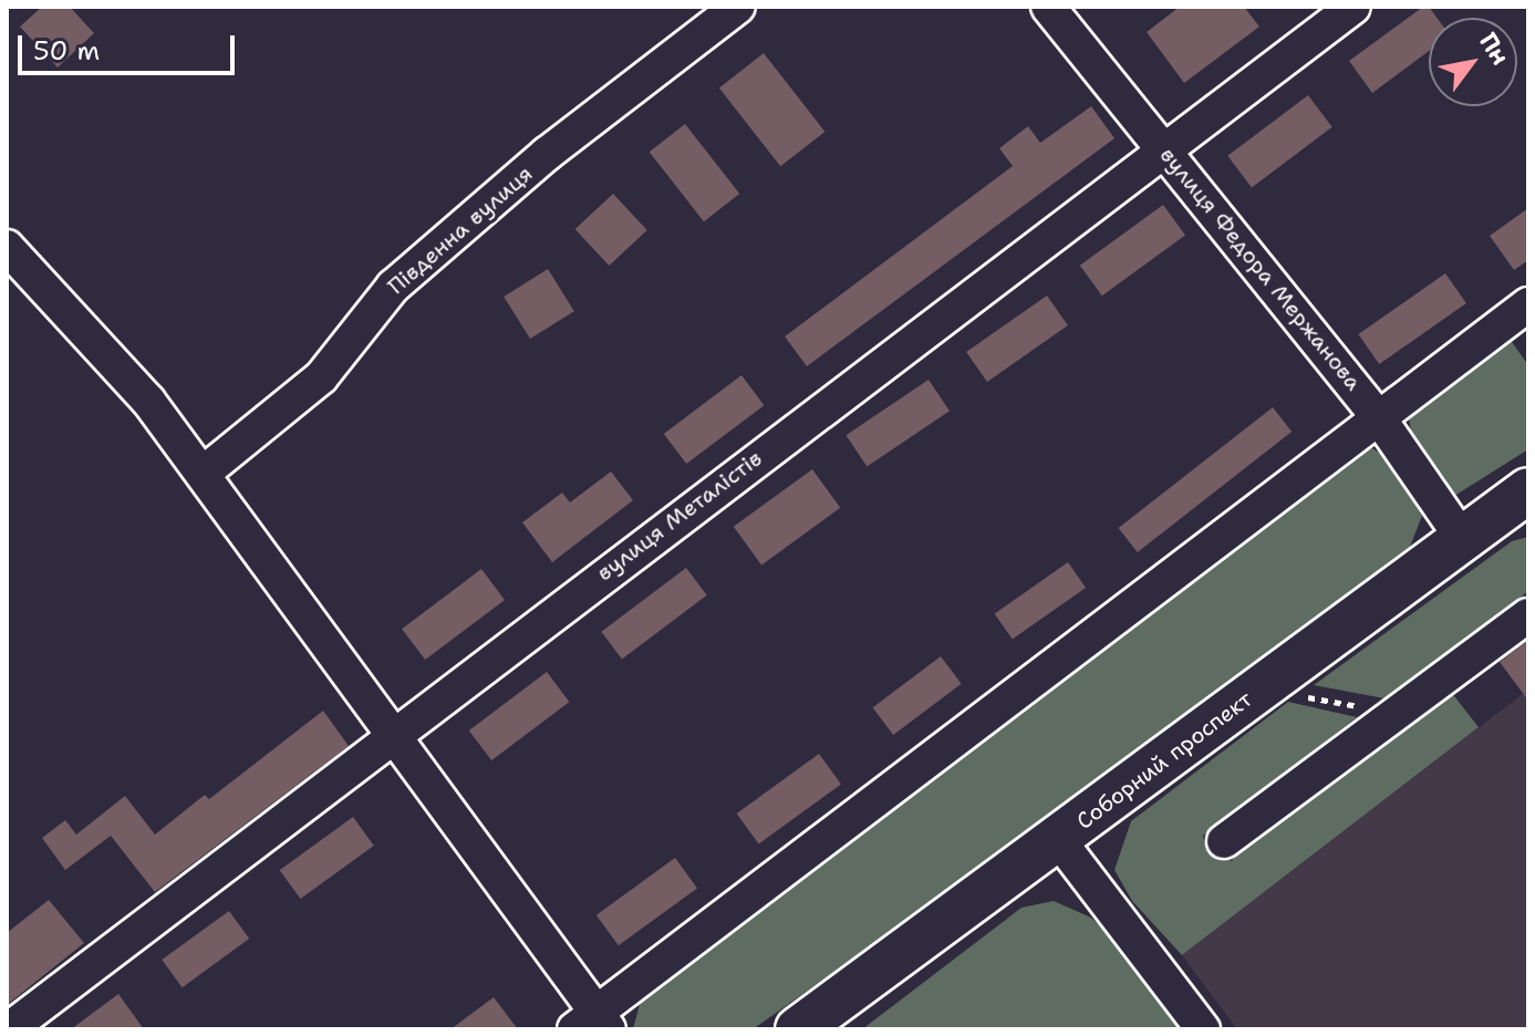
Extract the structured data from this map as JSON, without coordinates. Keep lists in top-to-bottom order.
{
  "streets": {
    "main road": ["Соборний проспект"],
    "street": ["Південна вулиця", "вулиця Федора Мержанова", "вулиця Металістів"]
  },
  "crossings": [
    ["вулиця Федора Мержанова", "вулиця Металістів"],
    ["вулиця Федора Мержанова", "Соборний проспект"]
  ],
  "scale_bar": "50 m",
  "north": "top right"
}
